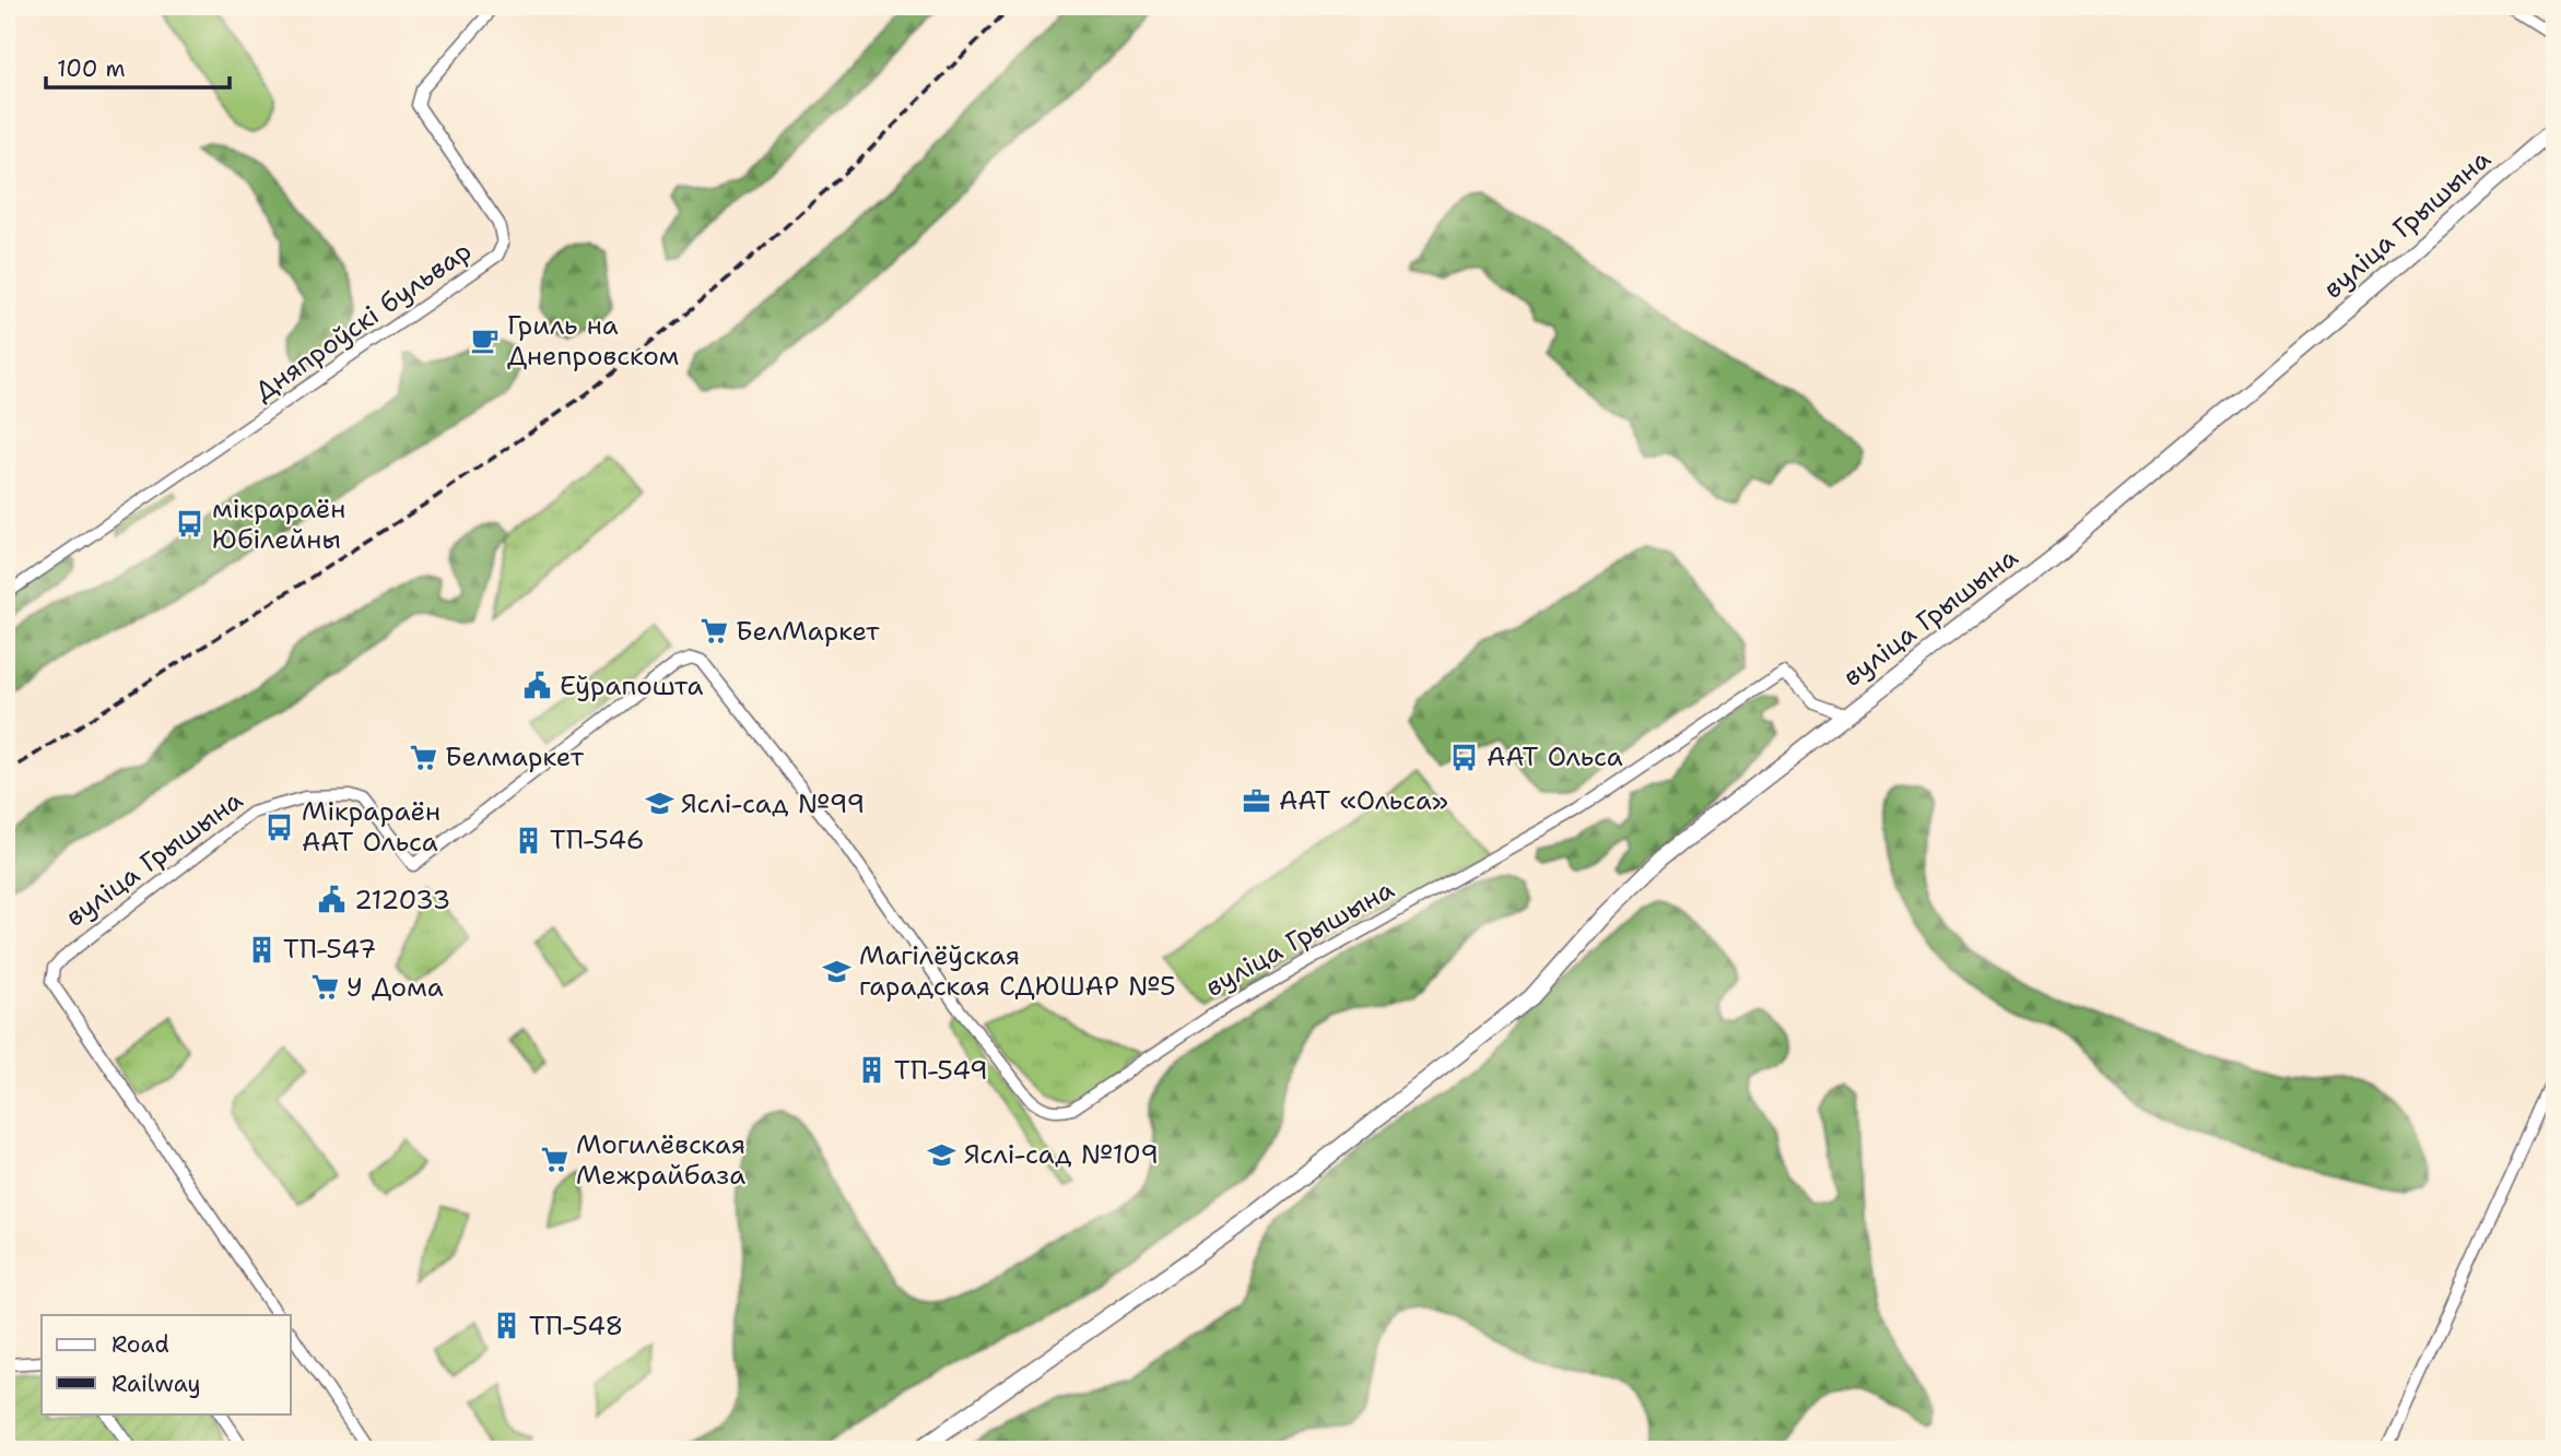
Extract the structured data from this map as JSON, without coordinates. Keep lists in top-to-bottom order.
{
  "streets": {
    "street": ["вуліца Грышына", "Дняпроўскі бульвар"]
  },
  "places": {
    "cafe": ["Гриль на Днепровском"],
    "bus stop": ["мікрараён Юбілейны", "ААТ Ольса", "Мікрараён ААТ Ольса"],
    "supermarket": [
      "БелМаркет",
      "Белмаркет",
      "У Дома",
      "Могилёвская Межрайбаза"
    ],
    "public building": ["Еўрапошта", "212033"],
    "office": ["ААТ «Ольса»"],
    "school or university": ["Яслі-сад №99", "Магілёўская гарадская СДЮШАР №5", "Яслі-сад №109"],
    "building": [
      "ТП-546",
      "ТП-547",
      "ТП-549",
      "ТП-548"
    ]
  },
  "legend": ["Road", "Railway"],
  "scale_bar": "100 m"
}
